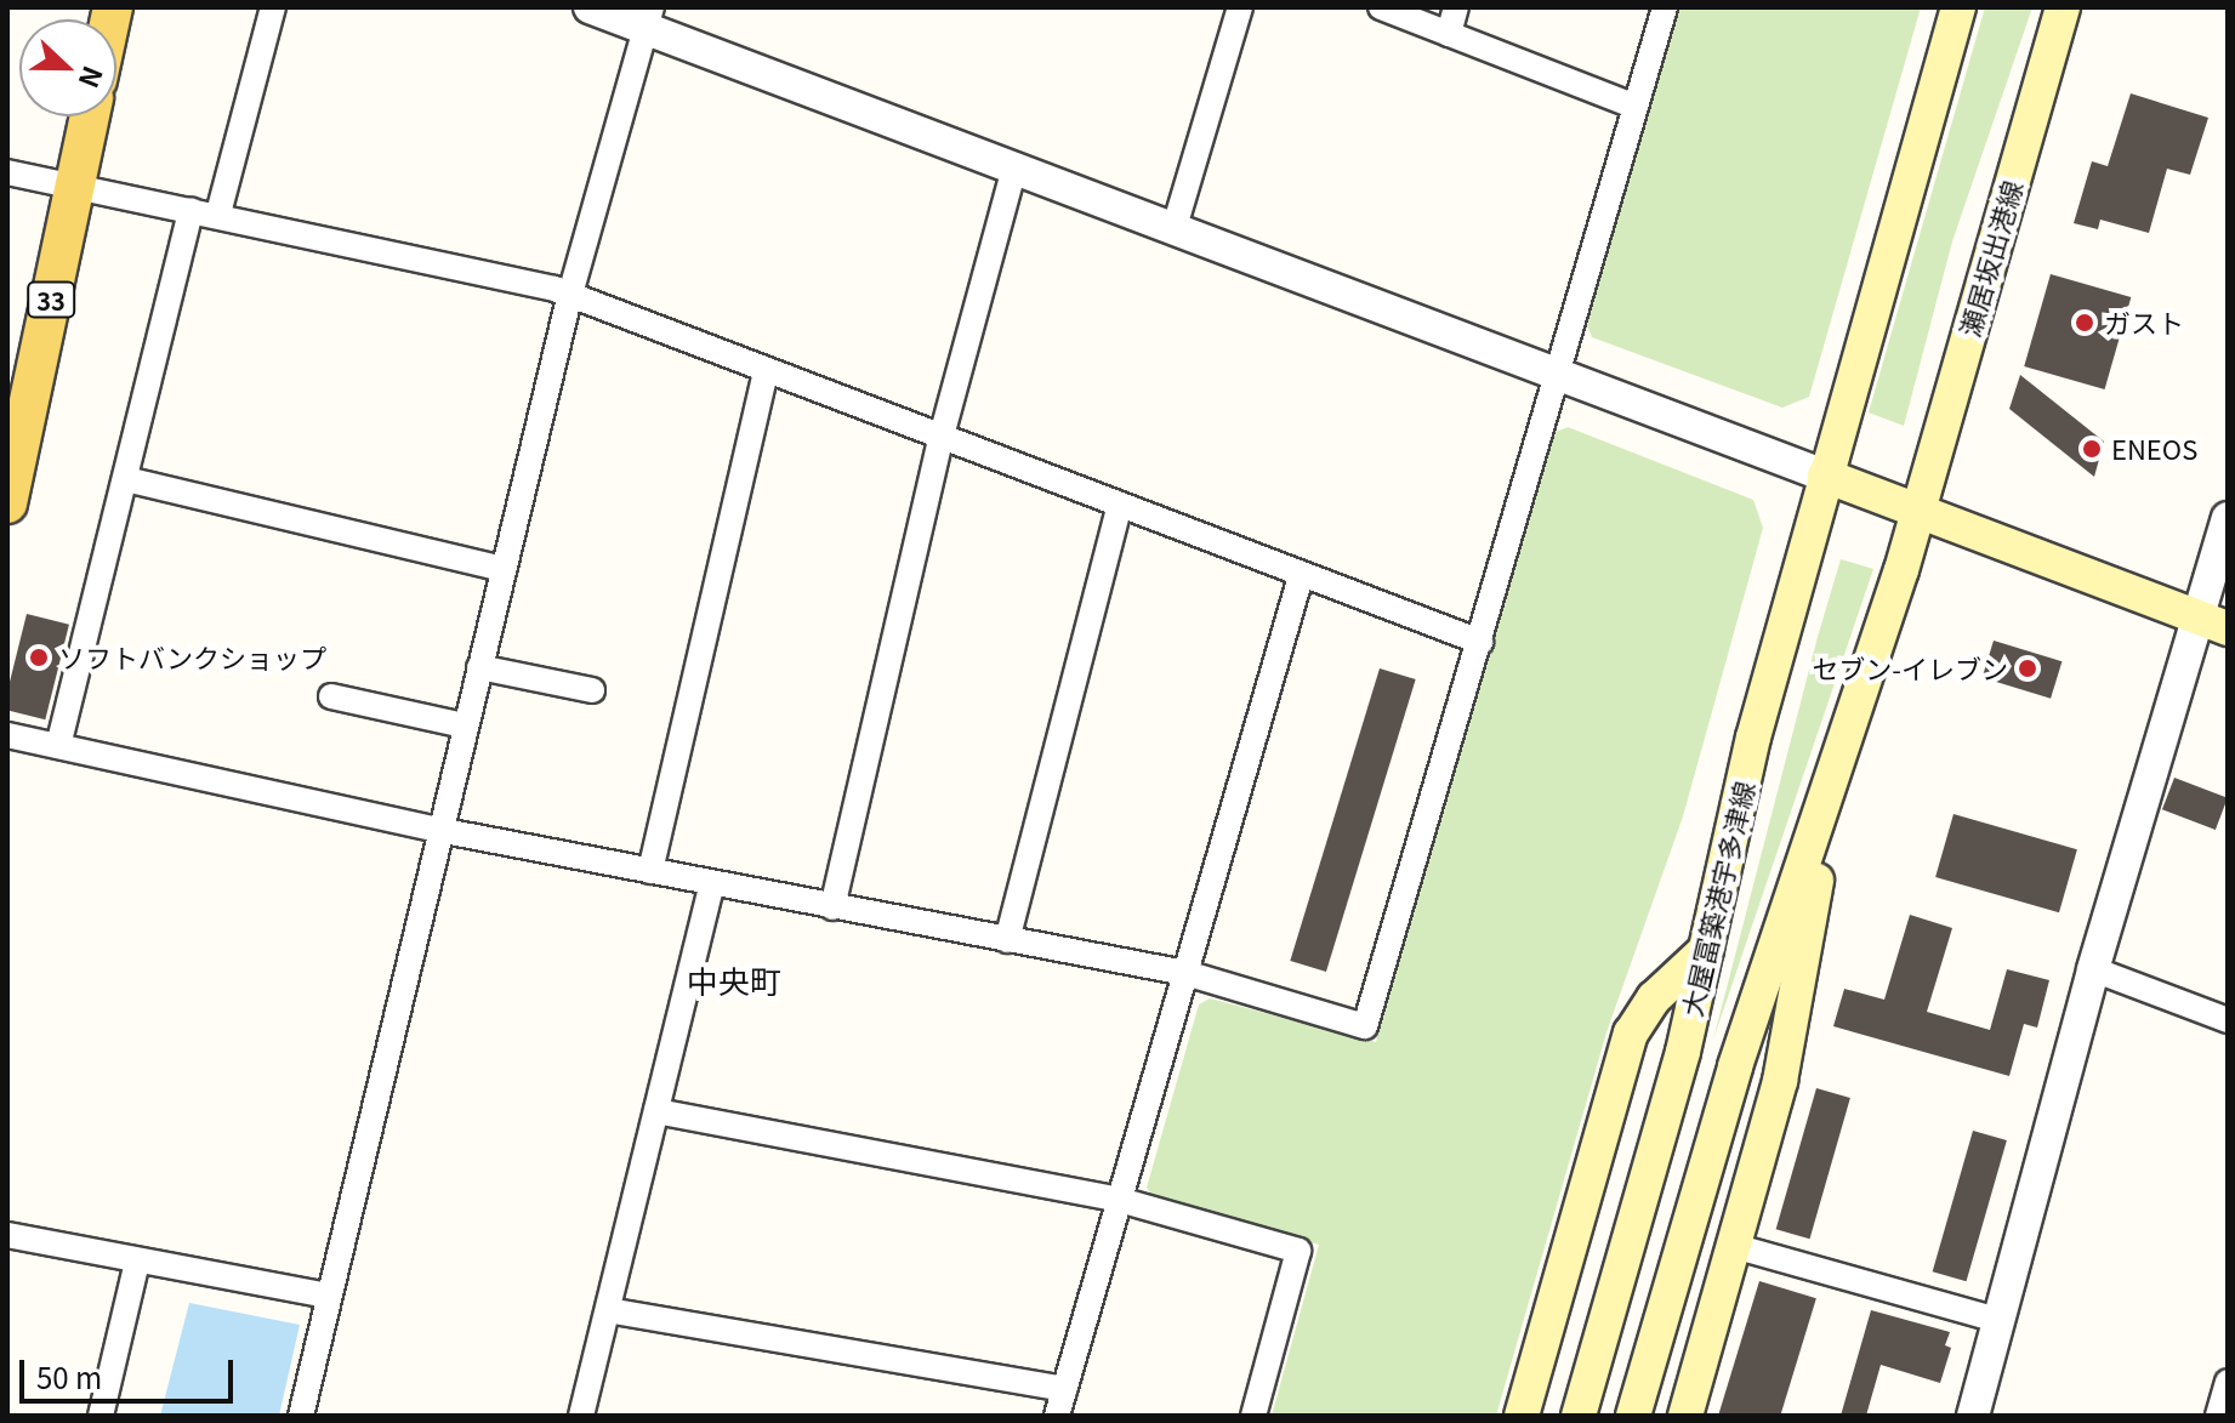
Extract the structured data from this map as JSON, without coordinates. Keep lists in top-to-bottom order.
{
  "streets": {
    "main road": ["瀬居坂出港線", "33", "大屋冨築港宇多津線"]
  },
  "districts": ["中央町"],
  "places": [
    "ガスト",
    "ENEOS",
    "ソフトバンクショップ",
    "セブン-イレブン"
  ],
  "scale_bar": "50 m",
  "north": "right"
}
